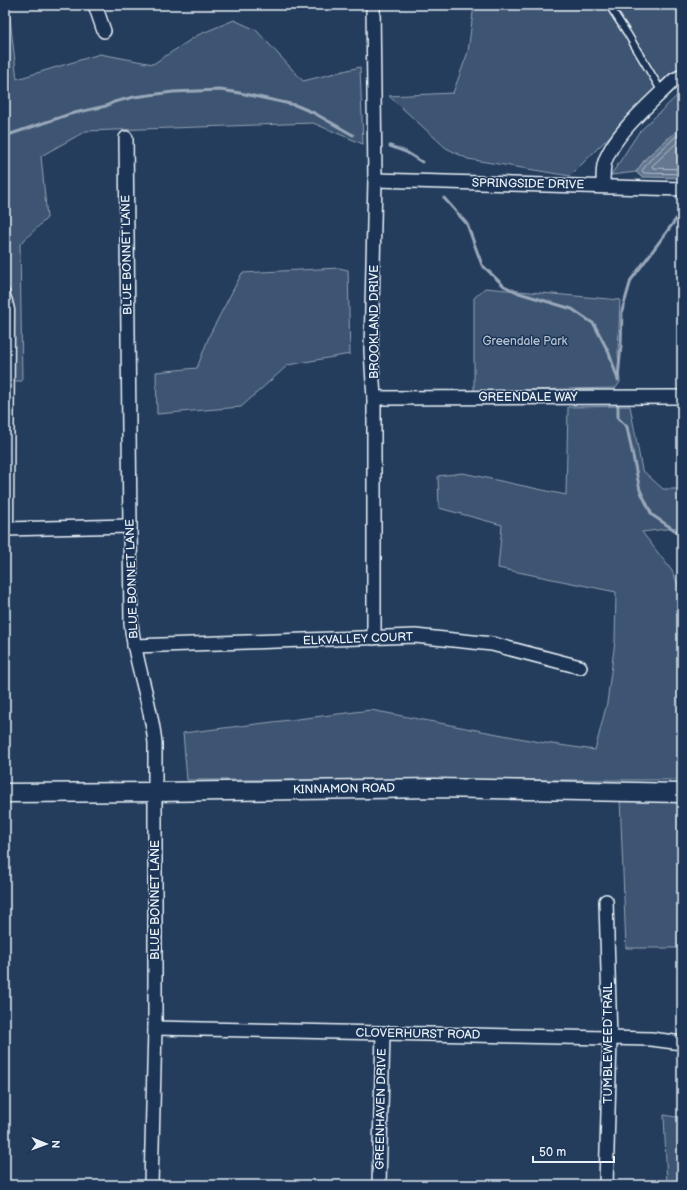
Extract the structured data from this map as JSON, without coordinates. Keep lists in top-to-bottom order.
{
  "streets": {
    "main road": ["KINNAMON ROAD"],
    "street": [
      "SPRINGSIDE DRIVE",
      "BLUE BONNET LANE",
      "BROOKLAND DRIVE",
      "GREENDALE WAY",
      "ELKVALLEY COURT",
      "CLOVERHURST ROAD",
      "TUMBLEWEED TRAIL",
      "GREENHAVEN DRIVE"
    ]
  },
  "crossings": [
    ["SPRINGSIDE DRIVE", "BROOKLAND DRIVE"],
    ["BLUE BONNET LANE", "ELKVALLEY COURT"],
    ["BLUE BONNET LANE", "KINNAMON ROAD"],
    ["BLUE BONNET LANE", "CLOVERHURST ROAD"],
    ["BROOKLAND DRIVE", "GREENDALE WAY"],
    ["BROOKLAND DRIVE", "ELKVALLEY COURT"],
    ["CLOVERHURST ROAD", "TUMBLEWEED TRAIL"],
    ["CLOVERHURST ROAD", "GREENHAVEN DRIVE"]
  ],
  "parks": ["Greendale Park"],
  "scale_bar": "50 m",
  "north": "right"
}
